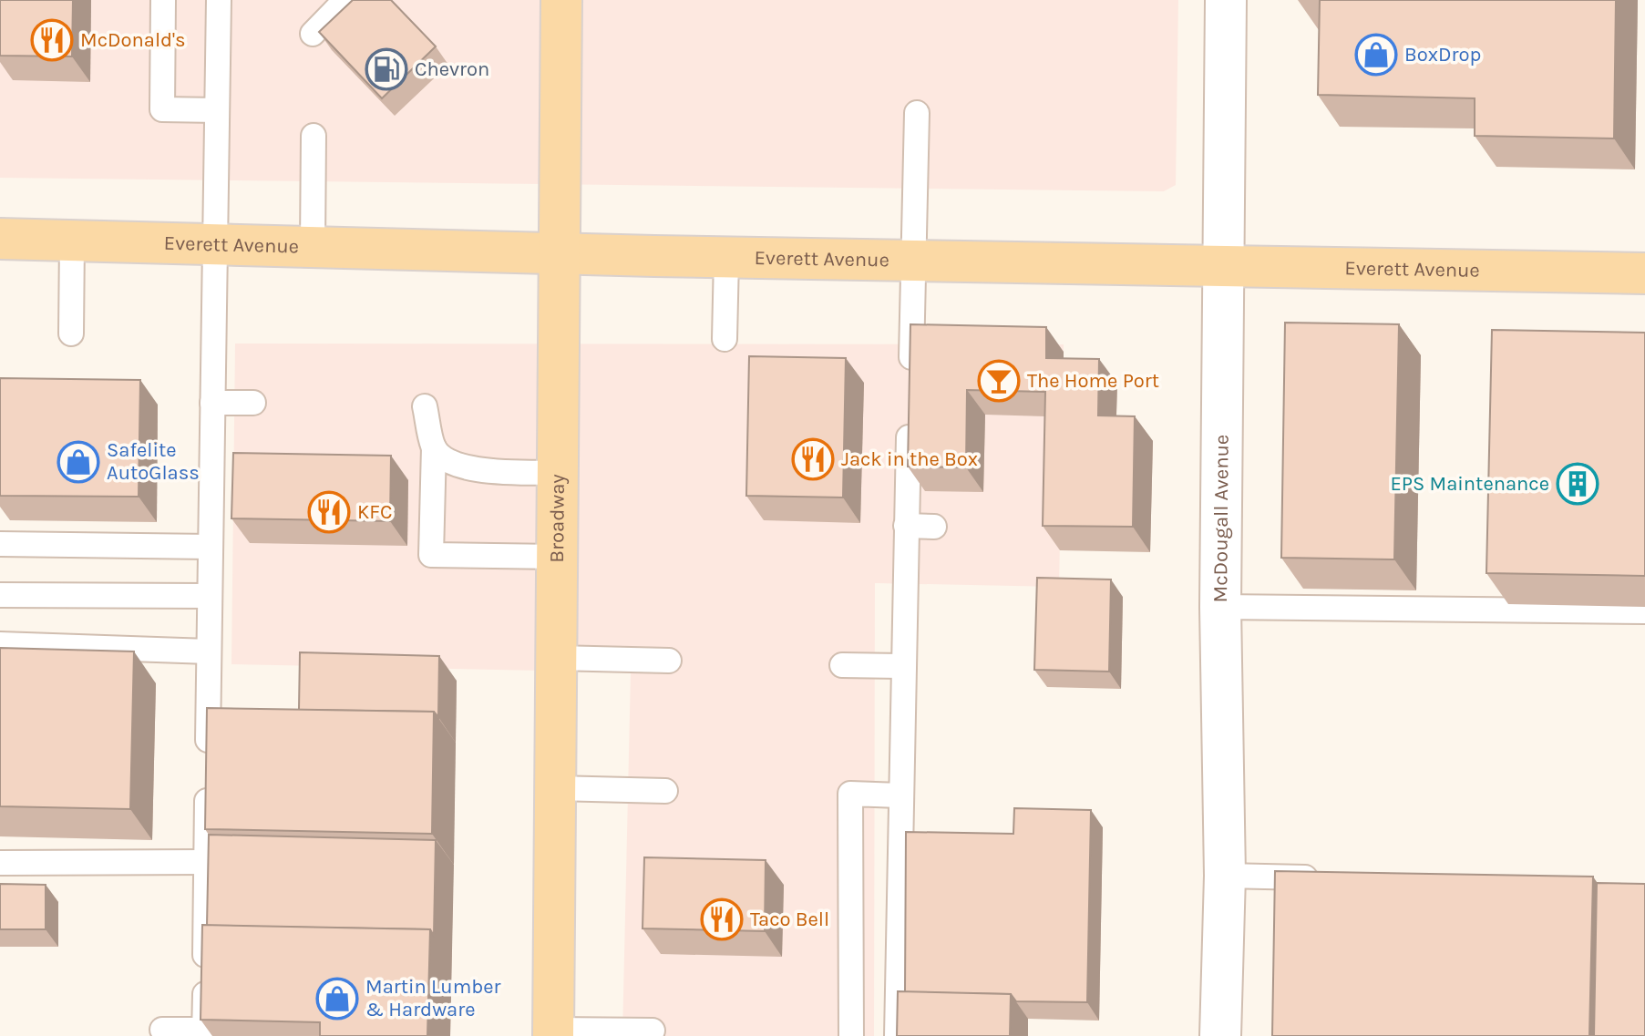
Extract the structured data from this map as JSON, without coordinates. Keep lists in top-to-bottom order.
{
  "streets": {
    "main road": ["Everett Avenue", "Broadway"],
    "street": ["McDougall Avenue"]
  },
  "crossings": [
    ["Everett Avenue", "Broadway"],
    ["Everett Avenue", "McDougall Avenue"]
  ],
  "places": {
    "restaurant": [
      "McDonald's",
      "Jack in the Box",
      "KFC",
      "Taco Bell"
    ],
    "shop": ["BoxDrop", "Safelite AutoGlass", "Martin Lumber & Hardware"],
    "fuel station": ["Chevron"],
    "bar": ["The Home Port"],
    "building": ["EPS Maintenance"]
  }
}
